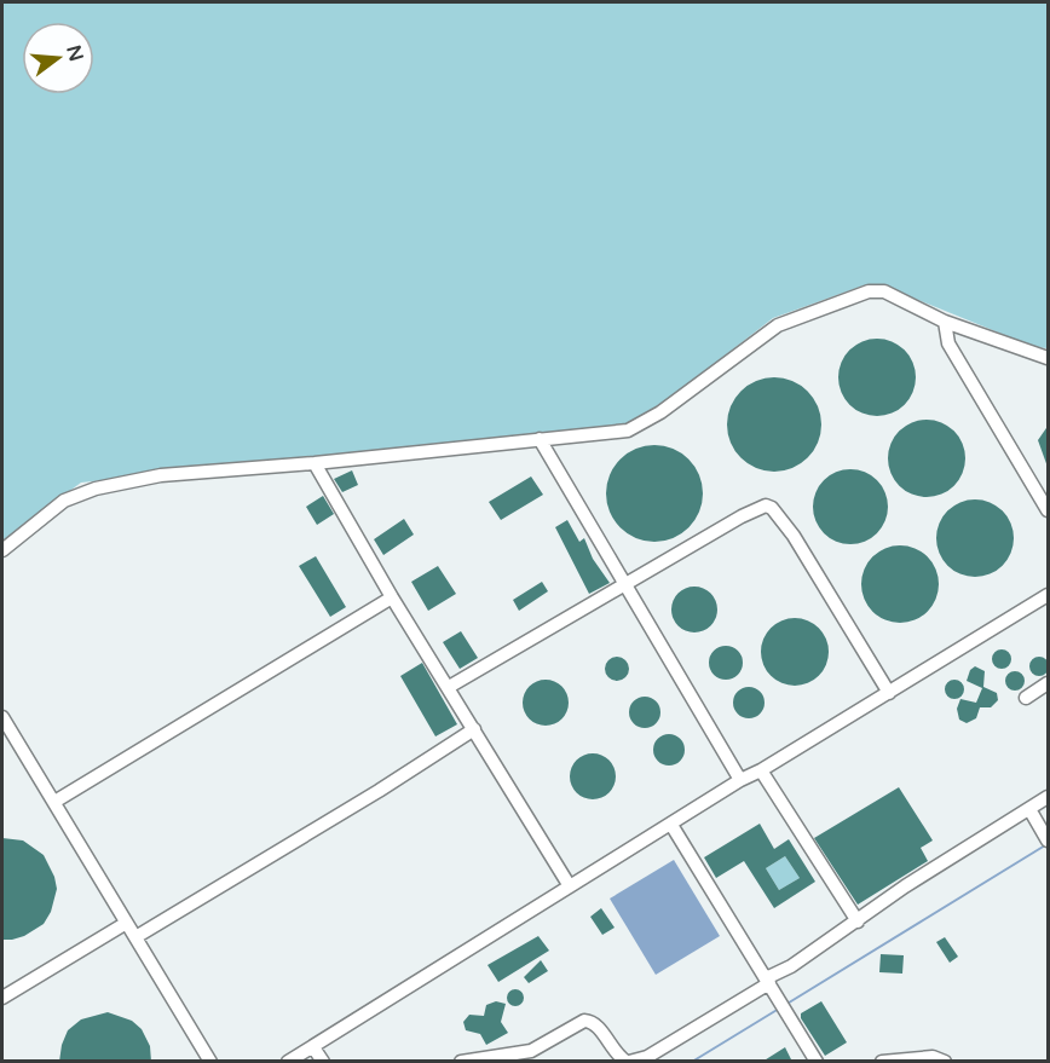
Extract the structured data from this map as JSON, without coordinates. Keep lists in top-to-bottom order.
{
  "north": "right"
}
